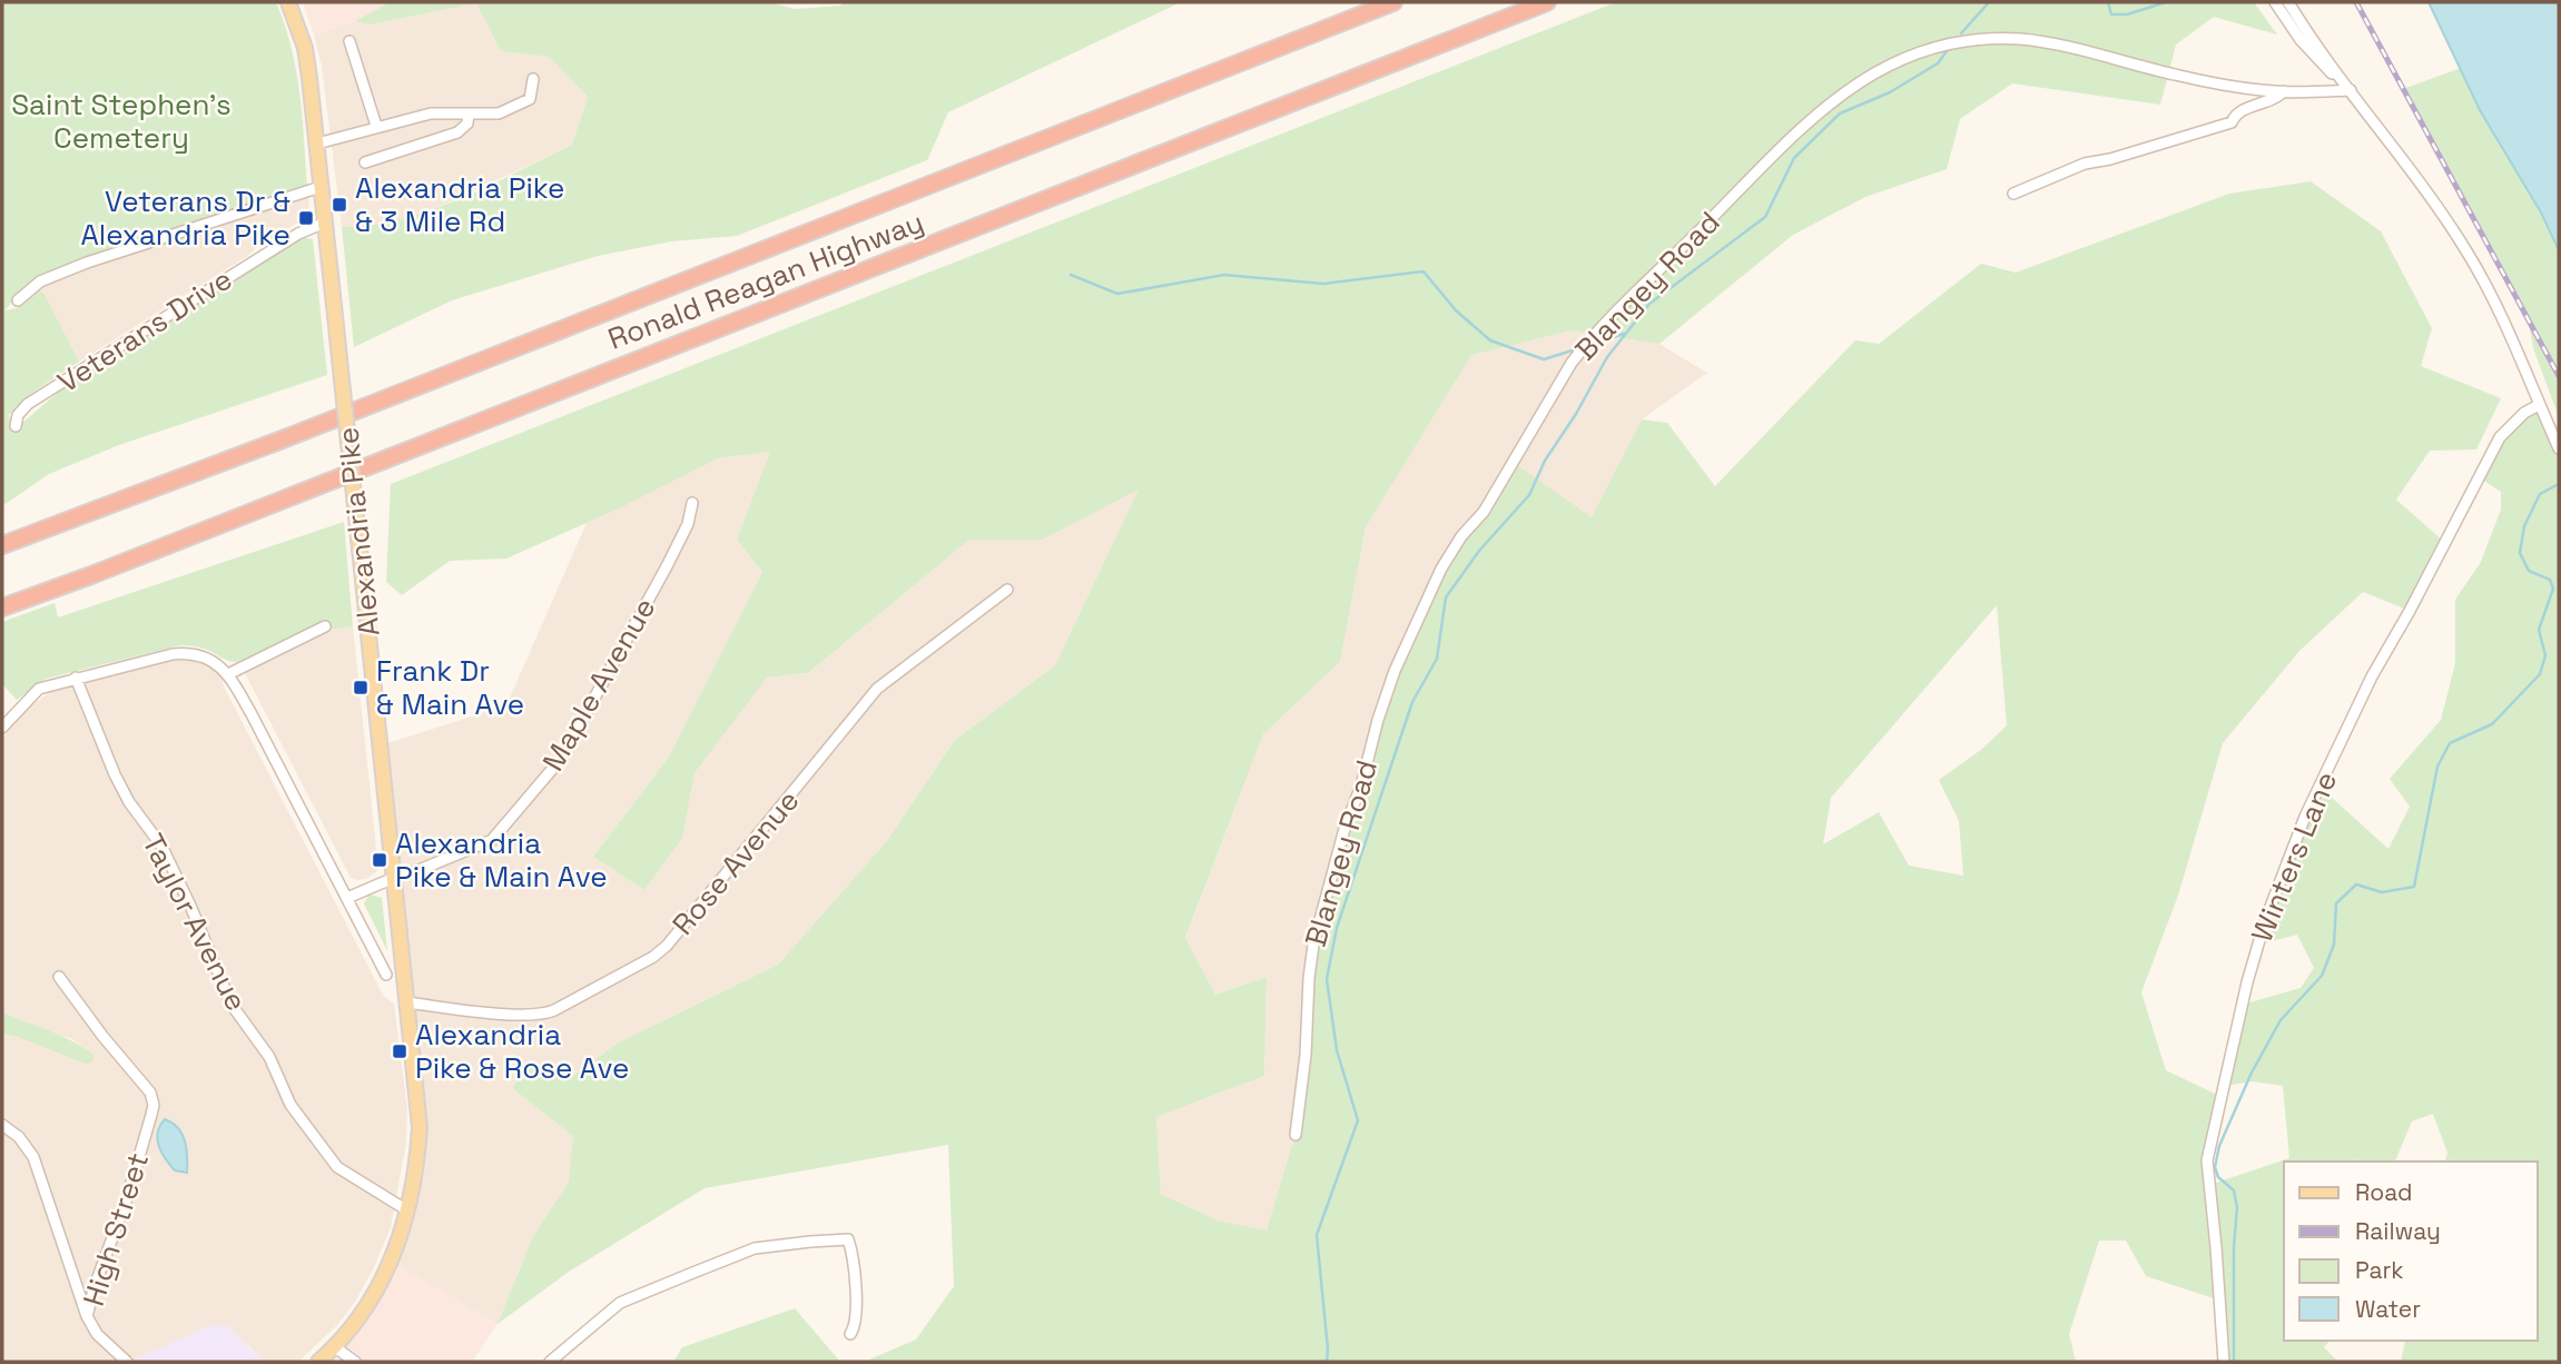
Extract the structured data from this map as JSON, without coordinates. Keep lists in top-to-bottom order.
{
  "streets": {
    "highway": ["Ronald Reagan Highway"],
    "main road": ["Alexandria Pike"],
    "street": [
      "Blangey Road",
      "Veterans Drive",
      "Maple Avenue",
      "Winters Lane",
      "Rose Avenue",
      "Taylor Avenue",
      "High Street"
    ]
  },
  "crossings": [
    ["Veterans Drive", "Alexandria Pike"],
    ["Alexandria Pike", "Maple Avenue"],
    ["Alexandria Pike", "Rose Avenue"],
    ["Alexandria Pike", "Taylor Avenue"]
  ],
  "parks": ["Saint Stephen’s Cemetery"],
  "places": {
    "transit": [
      "Alexandria Pike & 3 Mile Rd",
      "Veterans Dr & Alexandria Pike",
      "Frank Dr & Main Ave",
      "Alexandria Pike & Main Ave",
      "Alexandria Pike & Rose Ave"
    ]
  },
  "legend": [
    "Road",
    "Railway",
    "Park",
    "Water"
  ]
}
